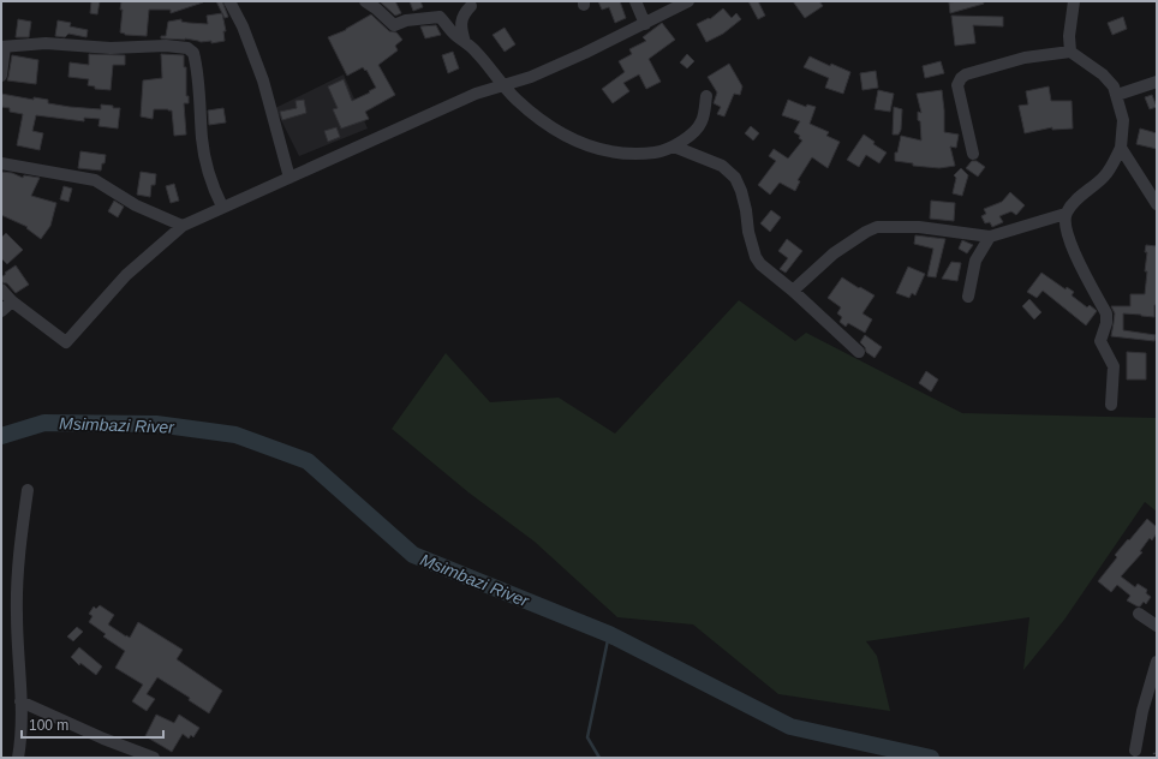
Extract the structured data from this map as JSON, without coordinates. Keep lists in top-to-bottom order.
{
  "water": ["Msimbazi River"],
  "scale_bar": "100 m"
}
